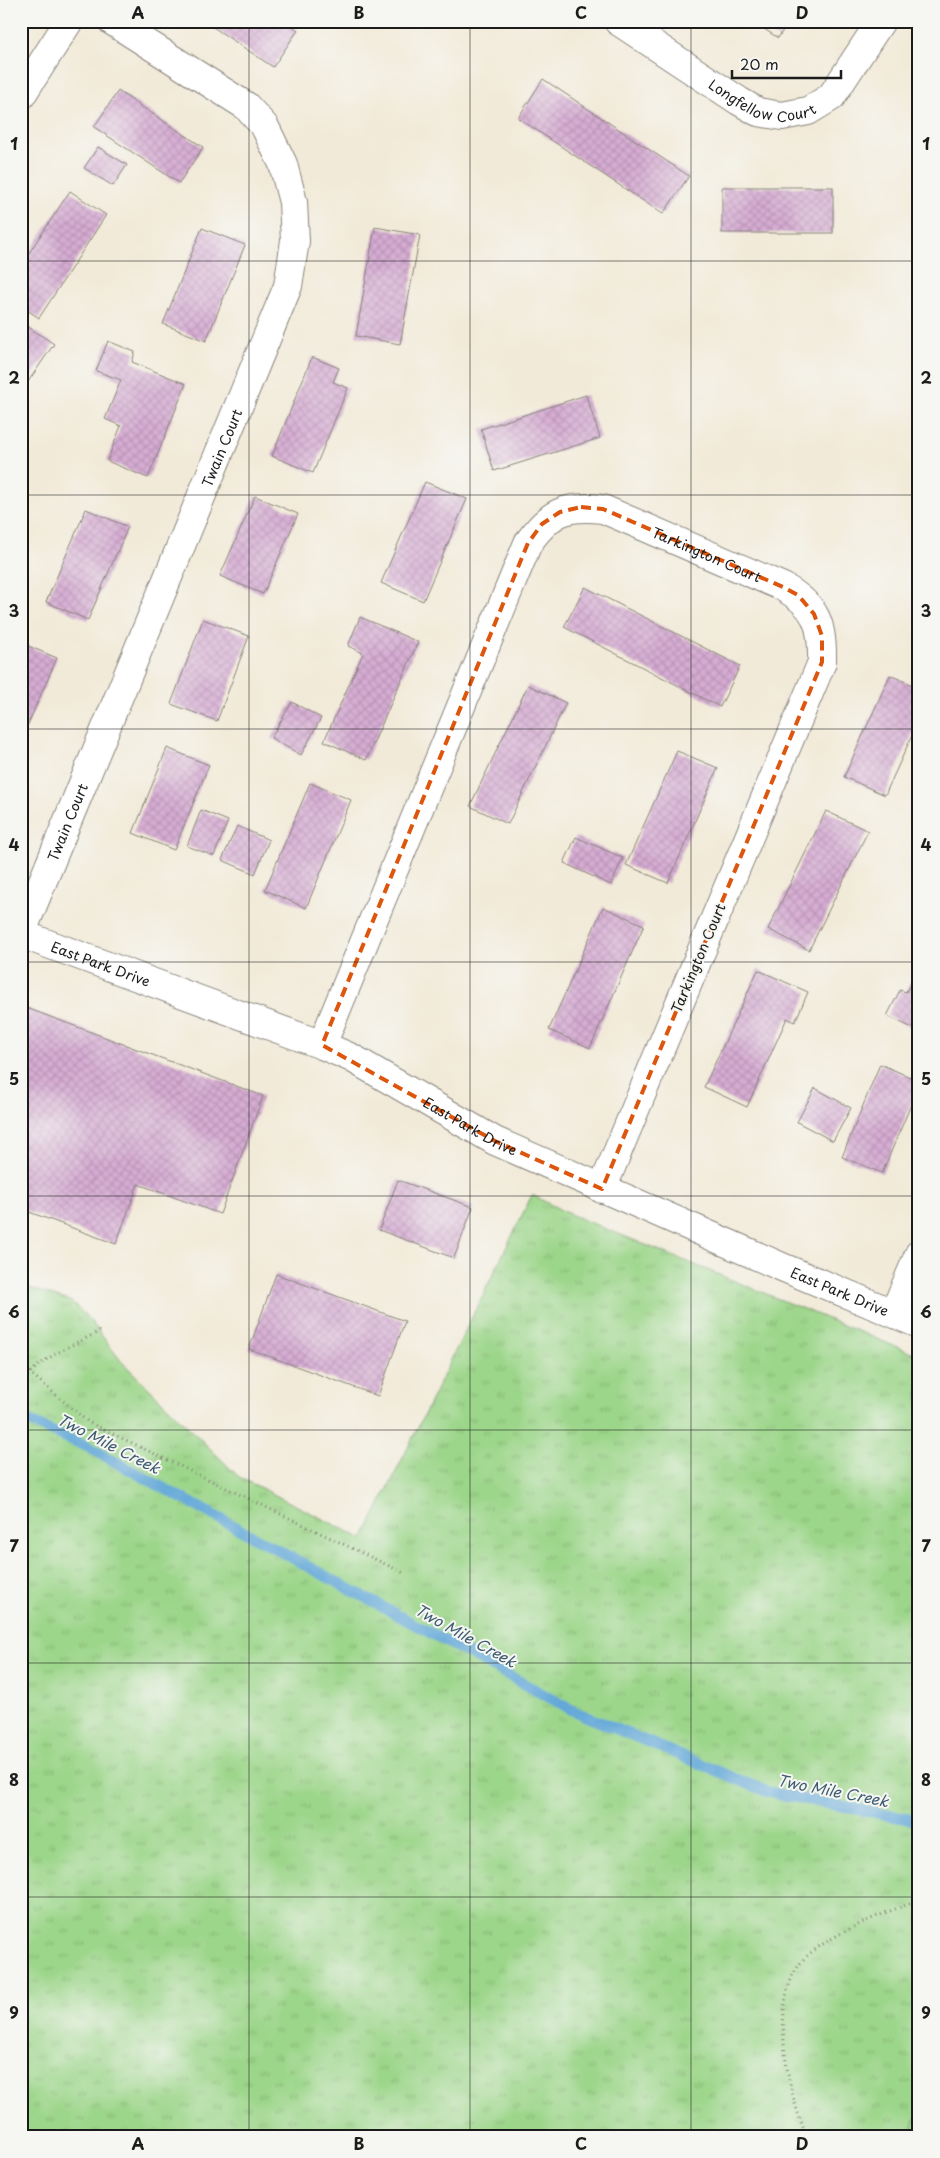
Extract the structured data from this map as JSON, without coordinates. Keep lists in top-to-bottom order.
{
  "streets": {
    "street": [
      "Longfellow Court",
      "Twain Court",
      "Tarkington Court",
      "East Park Drive"
    ]
  },
  "crossings": [
    ["Twain Court", "East Park Drive"],
    ["Tarkington Court", "East Park Drive"]
  ],
  "water": ["Two Mile Creek"],
  "scale_bar": "20 m",
  "grid": {
    "columns": [
      "A",
      "B",
      "C",
      "D"
    ],
    "rows": [
      "1",
      "2",
      "3",
      "4",
      "5",
      "6",
      "7",
      "8",
      "9"
    ]
  }
}
